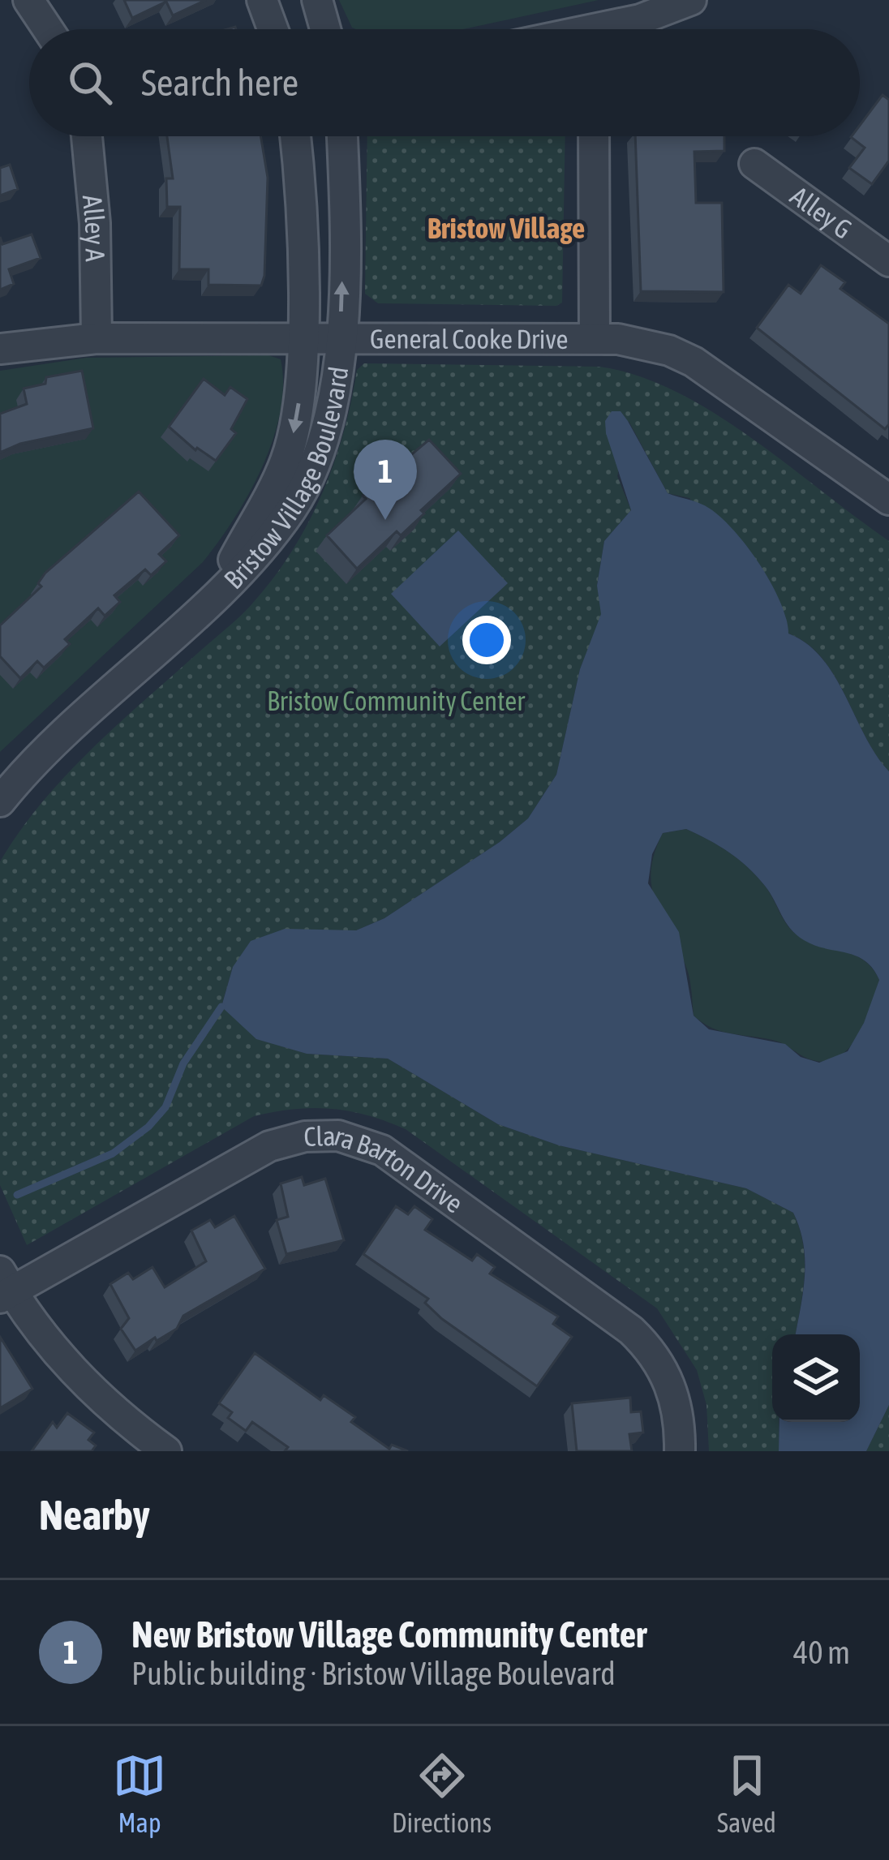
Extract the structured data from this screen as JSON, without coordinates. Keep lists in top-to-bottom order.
{
  "streets": {
    "street": [
      "Alley G",
      "Alley A",
      "General Cooke Drive",
      "Bristow Village Boulevard",
      "Clara Barton Drive"
    ]
  },
  "crossings": [
    ["Alley A", "General Cooke Drive"],
    ["General Cooke Drive", "Bristow Village Boulevard"]
  ],
  "districts": ["Bristow Village"],
  "parks": ["Bristow Community Center"],
  "page": {
    "search": "Search here",
    "pins": "1",
    "heading": "Nearby",
    "list": [
      {
        "mark": "1",
        "name": "New Bristow Village Community Center",
        "note": "Public building · Bristow Village Boulevard",
        "value": "40 m"
      }
    ],
    "nav": ["Map", "Directions", "Saved"]
  }
}
